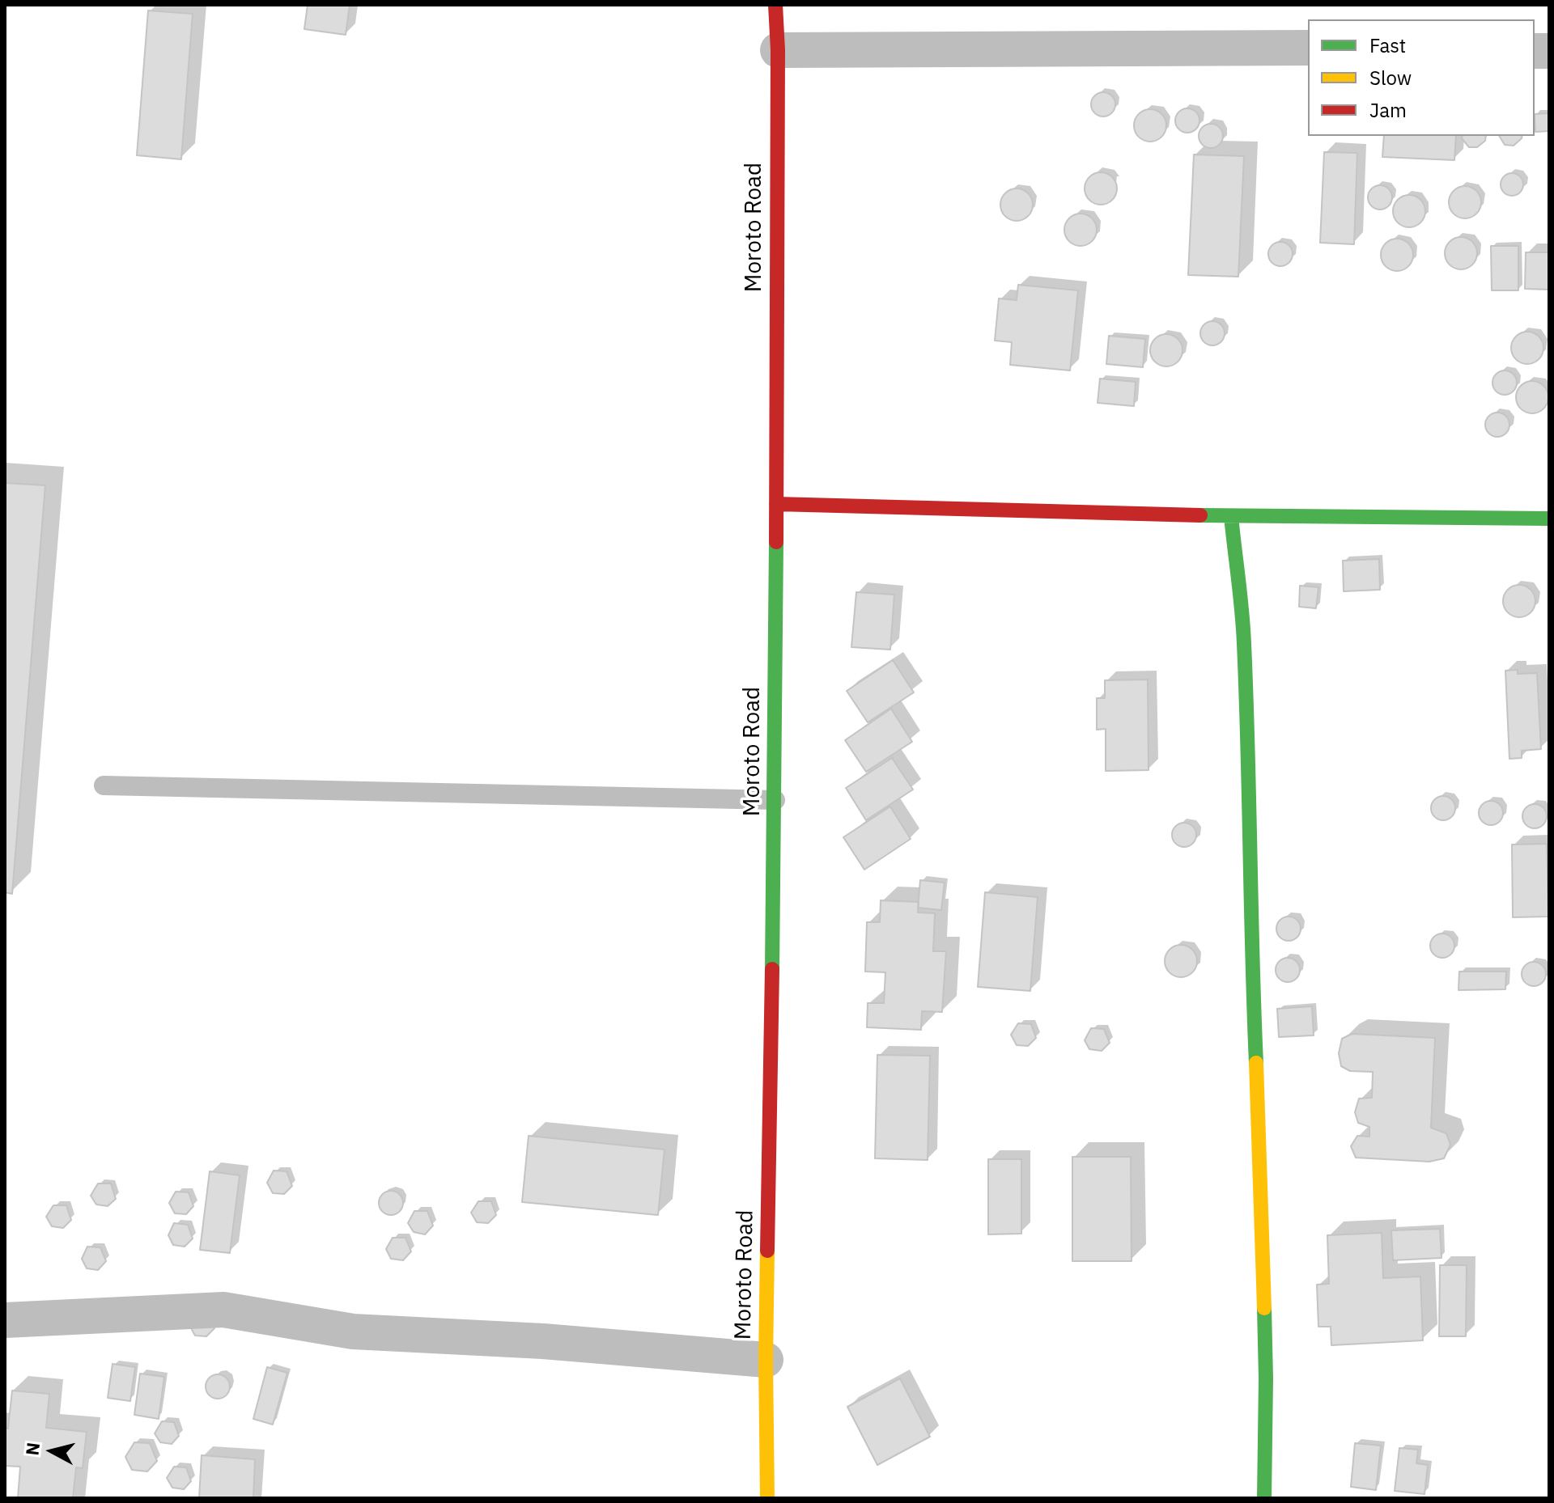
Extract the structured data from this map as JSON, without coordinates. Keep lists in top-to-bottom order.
{
  "streets": {
    "street": ["Moroto Road"]
  },
  "legend": ["Fast", "Slow", "Jam"],
  "north": "left"
}
